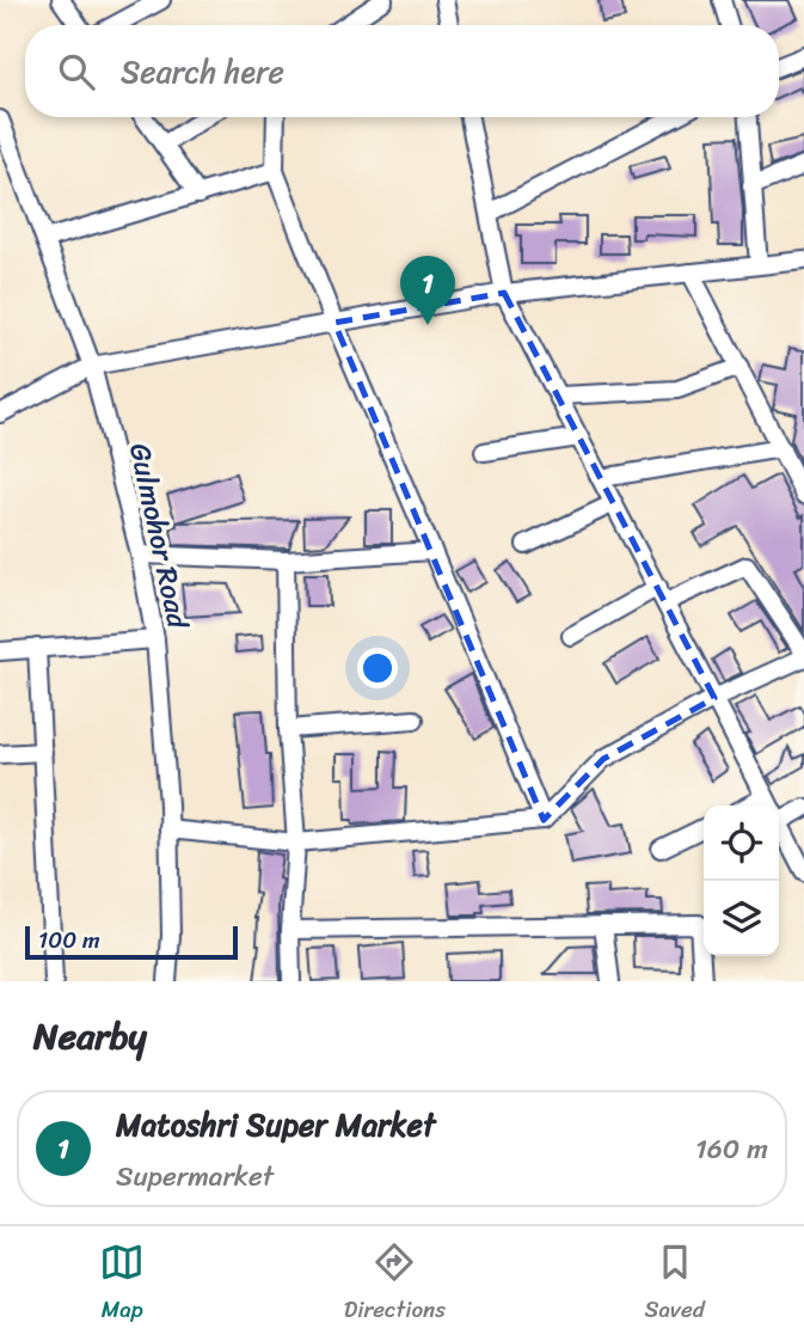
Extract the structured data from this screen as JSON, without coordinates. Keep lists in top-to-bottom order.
{
  "streets": {
    "street": ["Gulmohor Road"]
  },
  "scale_bar": "100 m",
  "page": {
    "search": "Search here",
    "pins": "1",
    "scale": "100 m",
    "heading": "Nearby",
    "list": [
      {
        "mark": "1",
        "name": "Matoshri Super Market",
        "note": "Supermarket",
        "value": "160 m"
      }
    ],
    "nav": ["Map", "Directions", "Saved"]
  }
}
